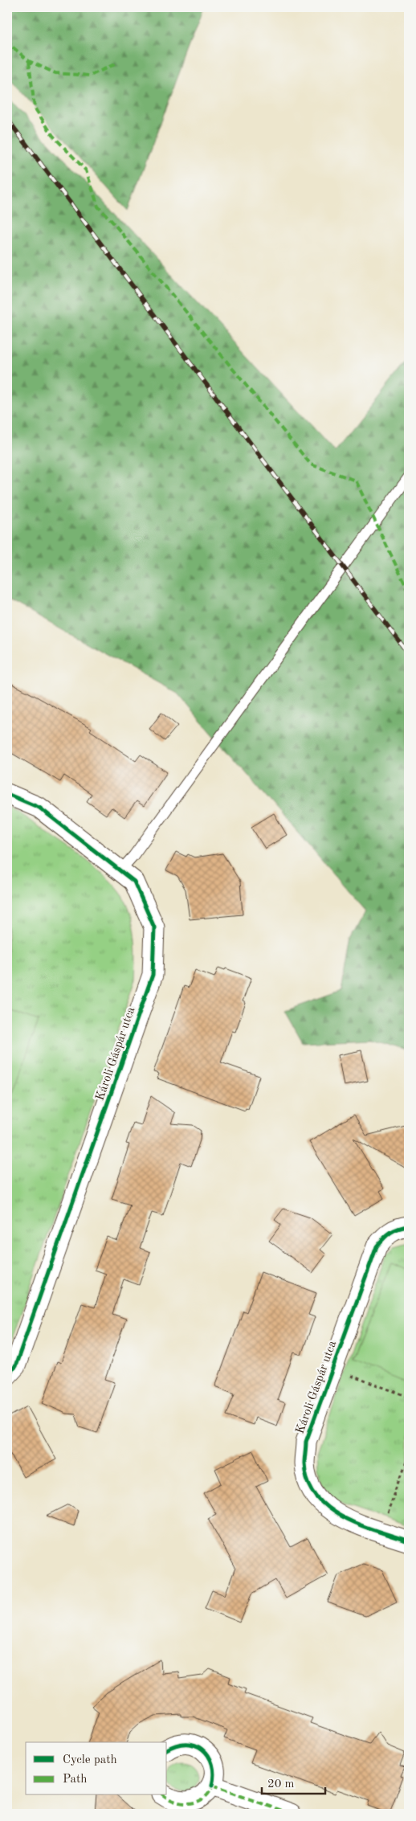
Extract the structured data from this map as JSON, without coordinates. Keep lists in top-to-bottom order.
{
  "streets": {
    "street": ["Károli Gáspár utca"]
  },
  "legend": ["Cycle path", "Path"],
  "scale_bar": "20 m"
}
